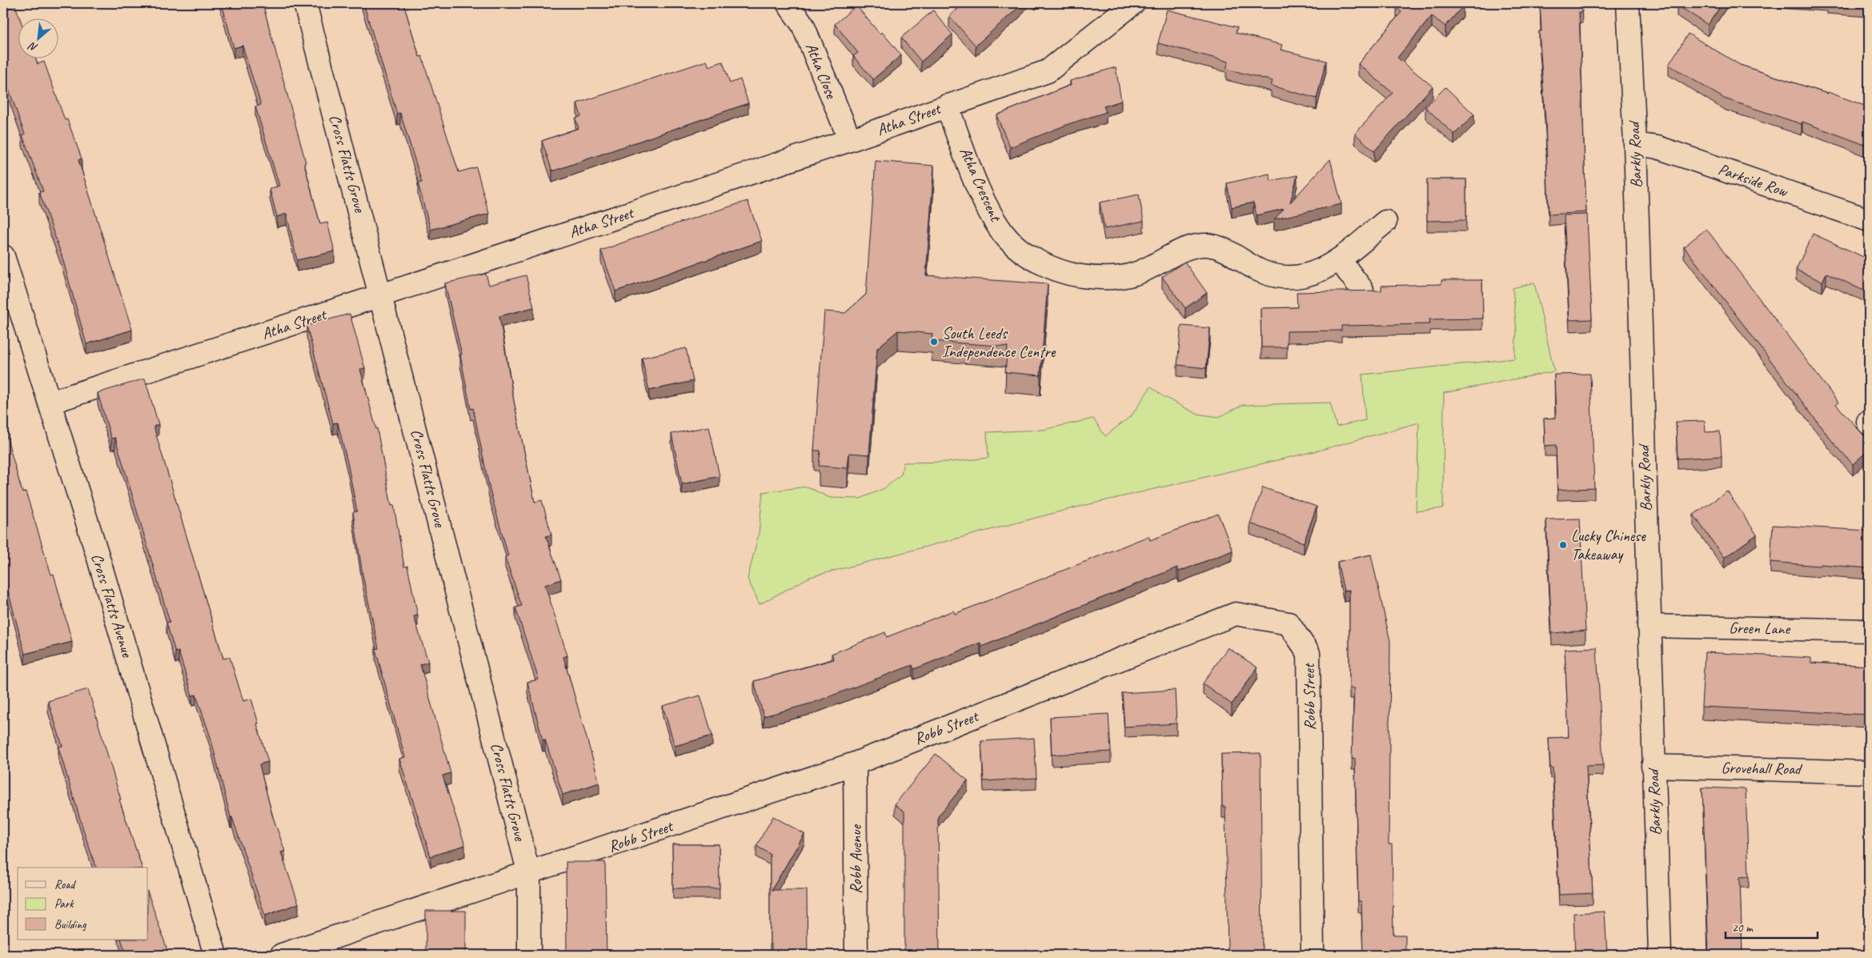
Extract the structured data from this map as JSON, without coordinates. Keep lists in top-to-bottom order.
{
  "streets": {
    "street": [
      "Atha Close",
      "Atha Street",
      "Barkly Road",
      "Cross Flatts Grove",
      "Parkside Row",
      "Atha Crescent",
      "Cross Flatts Avenue",
      "Green Lane",
      "Robb Street",
      "Grovehall Road",
      "Robb Avenue"
    ]
  },
  "crossings": [
    ["Atha Close", "Atha Street"],
    ["Atha Street", "Cross Flatts Grove"],
    ["Atha Street", "Atha Crescent"],
    ["Atha Street", "Cross Flatts Avenue"],
    ["Barkly Road", "Parkside Row"],
    ["Barkly Road", "Green Lane"],
    ["Barkly Road", "Grovehall Road"],
    ["Cross Flatts Grove", "Robb Street"],
    ["Robb Street", "Robb Avenue"]
  ],
  "places": ["South Leeds Independence Centre", "Lucky Chinese Takeaway"],
  "legend": ["Road", "Park", "Building"],
  "scale_bar": "20 m",
  "north": "bottom left"
}
